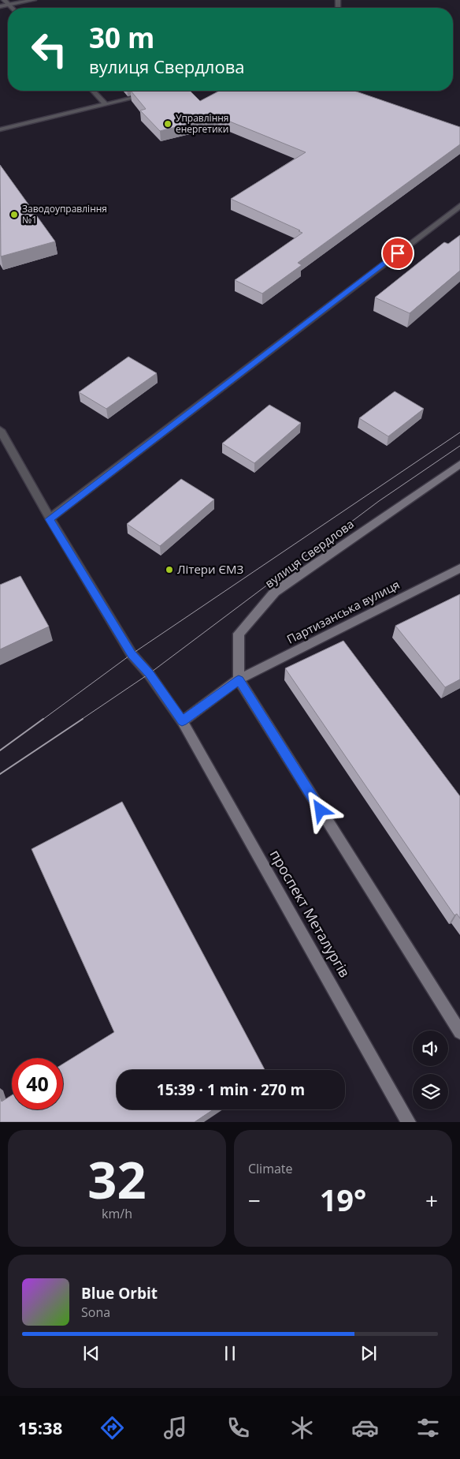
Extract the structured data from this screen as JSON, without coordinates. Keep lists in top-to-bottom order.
{
  "streets": {
    "street": ["вулиця Свердлова", "Партизанська вулиця", "проспект Металургів"]
  },
  "crossings": [
    ["вулиця Свердлова", "Партизанська вулиця"]
  ],
  "places": ["Управління енергетики", "Заводоуправління №1", "Літери ЄМЗ"],
  "page": {
    "turn": ["30 m", "вулиця Свердлова"],
    "limit": "40",
    "trip": "15:39 · 1 min · 270 m",
    "tile": [
      ["32", "km/h"],
      "Climate"
    ],
    "heat": ["−", "19°", "+"],
    "song": ["Blue Orbit", "Sona"],
    "tabs": "15:38"
  }
}
